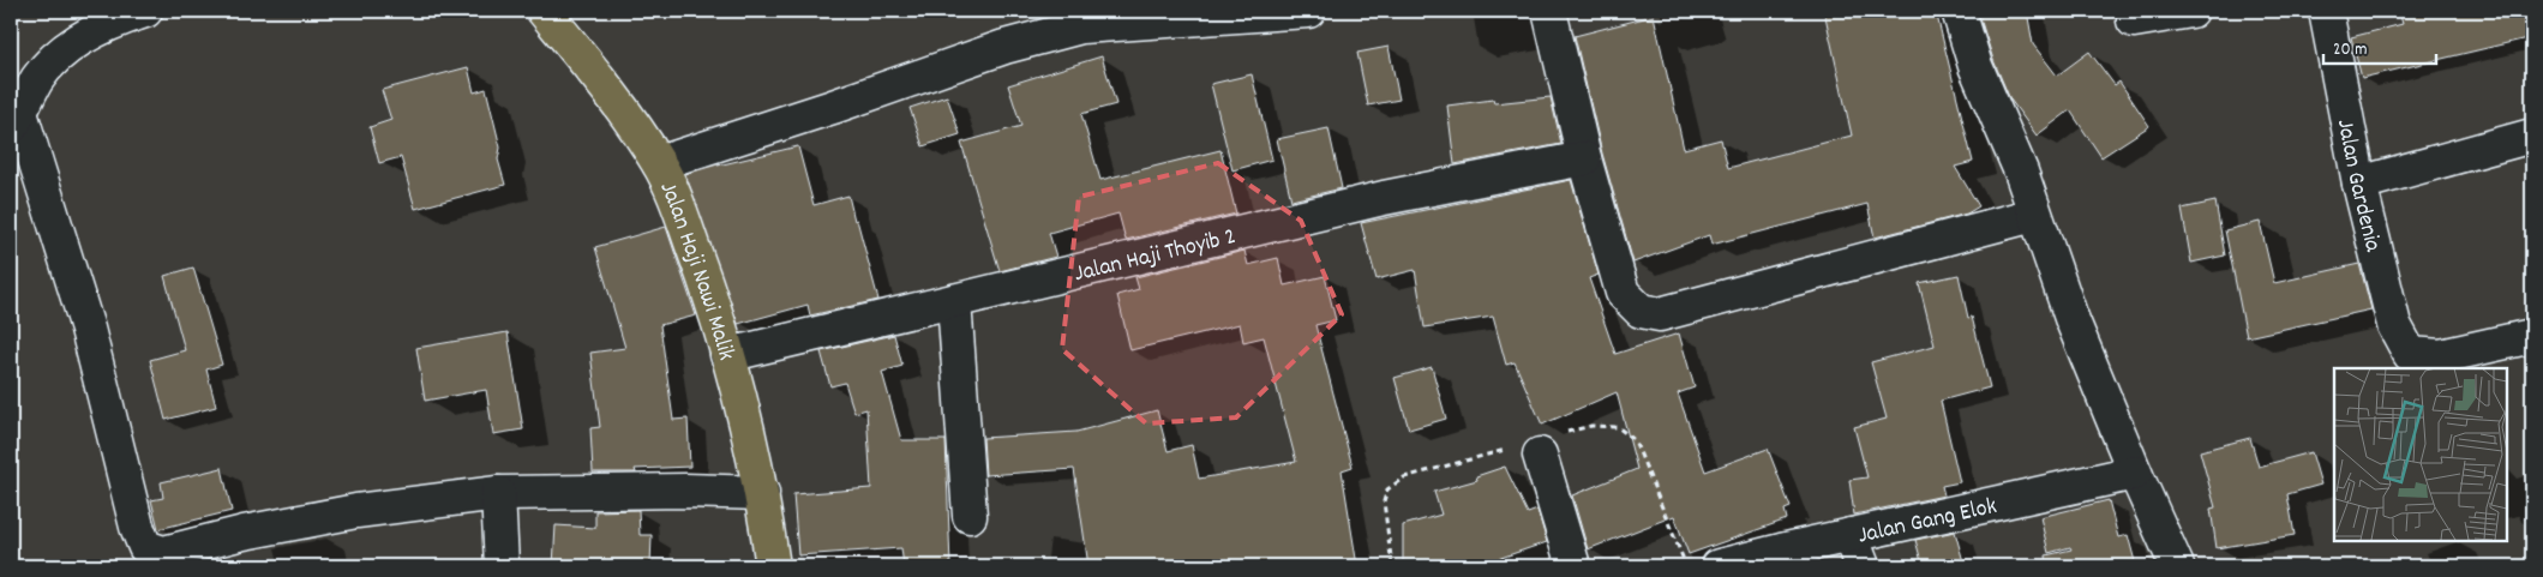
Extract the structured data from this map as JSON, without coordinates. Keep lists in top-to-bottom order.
{
  "streets": {
    "main road": ["Jalan Haji Nawi Malik"],
    "street": ["Jalan Gardenia", "Jalan Haji Thoyib 2", "Jalan Gang Elok"]
  },
  "crossings": [
    ["Jalan Haji Thoyib 2", "Jalan Haji Nawi Malik"]
  ],
  "scale_bar": "20 m"
}
